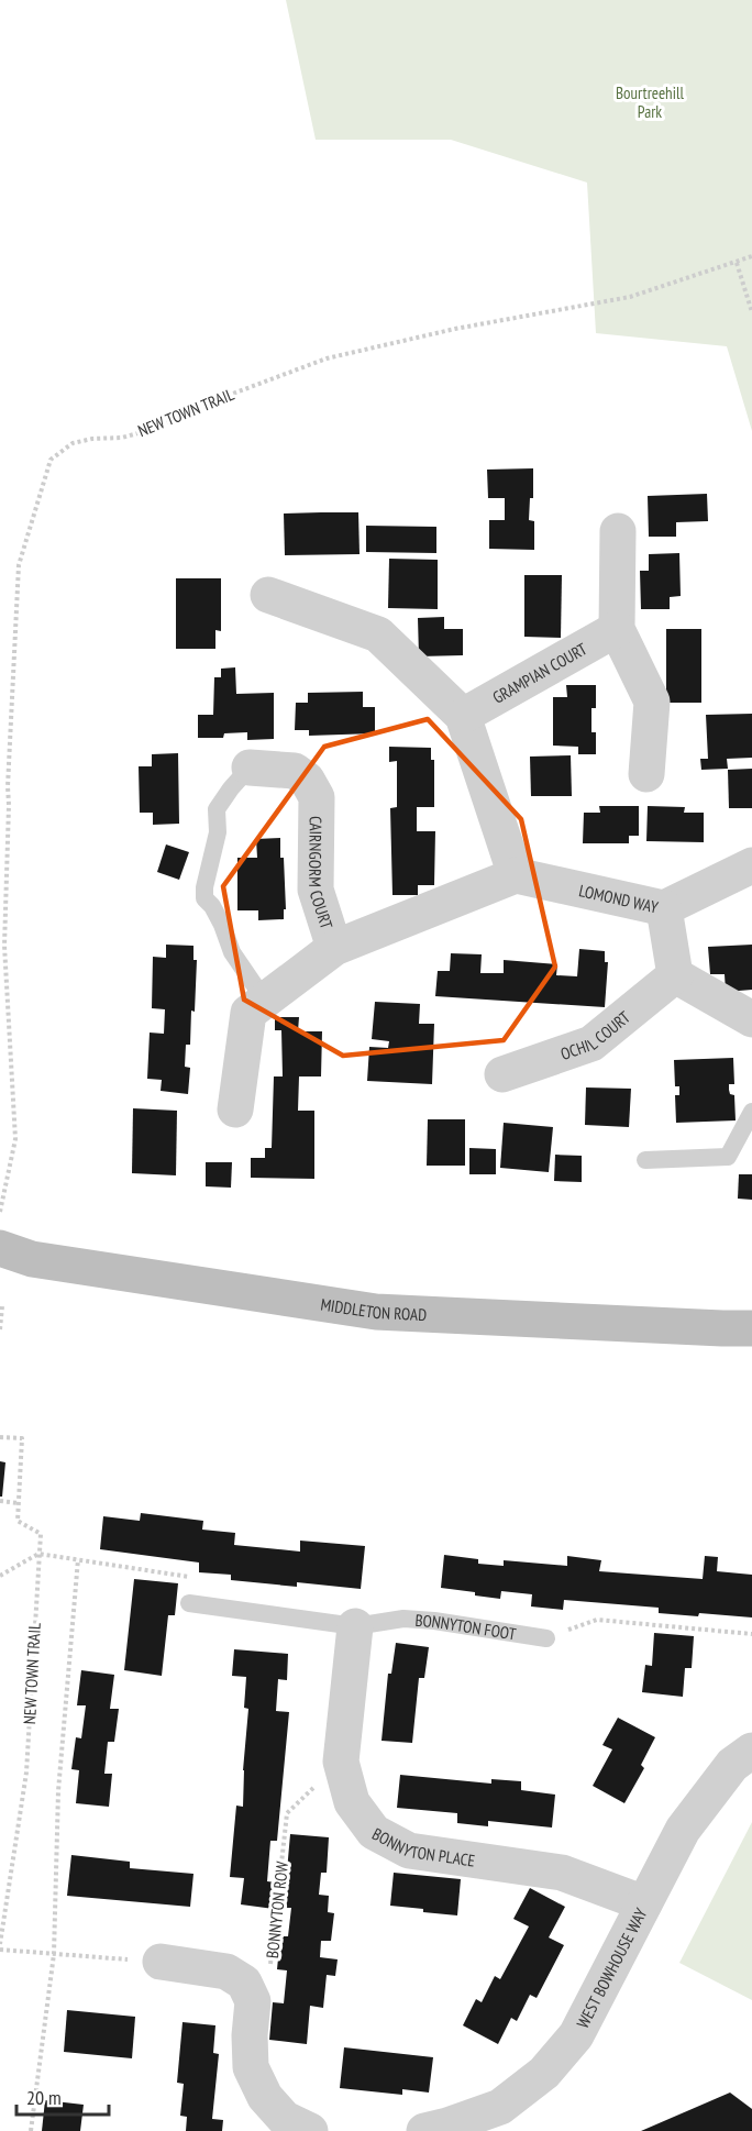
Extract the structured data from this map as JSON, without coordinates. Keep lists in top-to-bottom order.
{
  "streets": {
    "main road": ["MIDDLETON ROAD"],
    "street": [
      "GRAMPIAN COURT",
      "CAIRNGORM COURT",
      "LOMOND WAY",
      "OCHIL COURT",
      "BONNYTON PLACE",
      "WEST BOWHOUSE WAY"
    ],
    "lane": ["BONNYTON FOOT"],
    "path": ["NEW TOWN TRAIL", "BONNYTON ROW"]
  },
  "crossings": [
    ["CAIRNGORM COURT", "LOMOND WAY"],
    ["BONNYTON FOOT", "BONNYTON PLACE"],
    ["BONNYTON PLACE", "WEST BOWHOUSE WAY"]
  ],
  "parks": ["Bourtreehill Park"],
  "scale_bar": "20 m"
}
